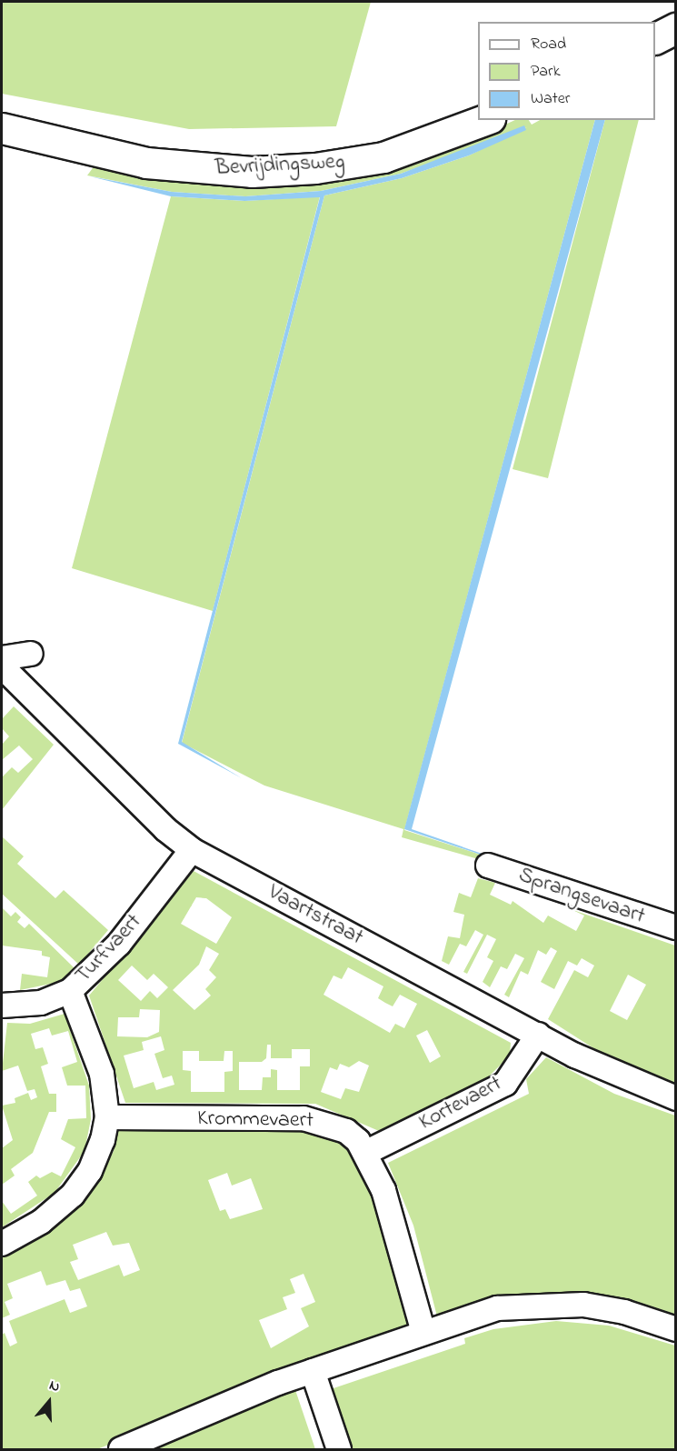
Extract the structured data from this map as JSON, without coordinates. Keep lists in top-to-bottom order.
{
  "streets": {
    "main road": ["Bevrijdingsweg"],
    "street": [
      "Sprangsevaart",
      "Vaartstraat",
      "Turfvaert",
      "Kortevaert",
      "Krommevaert"
    ]
  },
  "crossings": [
    ["Vaartstraat", "Turfvaert"],
    ["Vaartstraat", "Kortevaert"],
    ["Kortevaert", "Krommevaert"]
  ],
  "legend": ["Road", "Park", "Water"],
  "north": "top"
}
